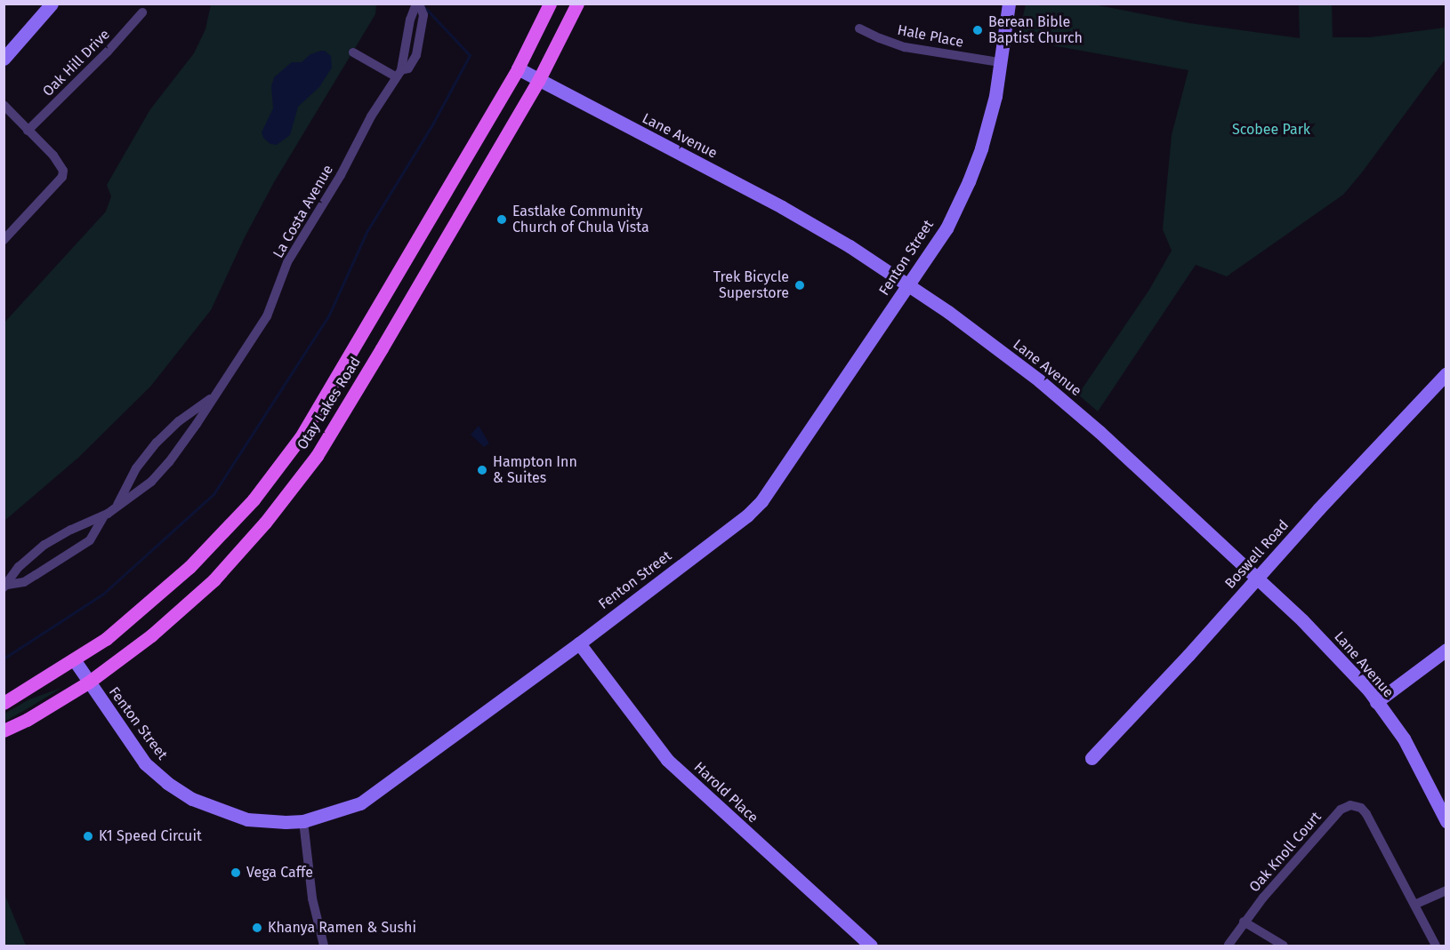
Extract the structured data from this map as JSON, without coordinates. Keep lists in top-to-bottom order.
{
  "streets": {
    "main road": ["Otay Lakes Road"],
    "street": [
      "Hale Place",
      "Oak Hill Drive",
      "Lane Avenue",
      "La Costa Avenue",
      "Fenton Street",
      "Boswell Road",
      "Harold Place",
      "Oak Knoll Court"
    ]
  },
  "crossings": [
    ["Hale Place", "Fenton Street"],
    ["Lane Avenue", "Fenton Street"],
    ["Lane Avenue", "Otay Lakes Road"],
    ["Lane Avenue", "Boswell Road"],
    ["Fenton Street", "Otay Lakes Road"],
    ["Fenton Street", "Harold Place"]
  ],
  "parks": ["Scobee Park"],
  "places": [
    "Berean Bible Baptist Church",
    "Eastlake Community Church of Chula Vista",
    "Trek Bicycle Superstore",
    "Hampton Inn & Suites",
    "K1 Speed Circuit",
    "Vega Caffe",
    "Khanya Ramen & Sushi"
  ]
}
